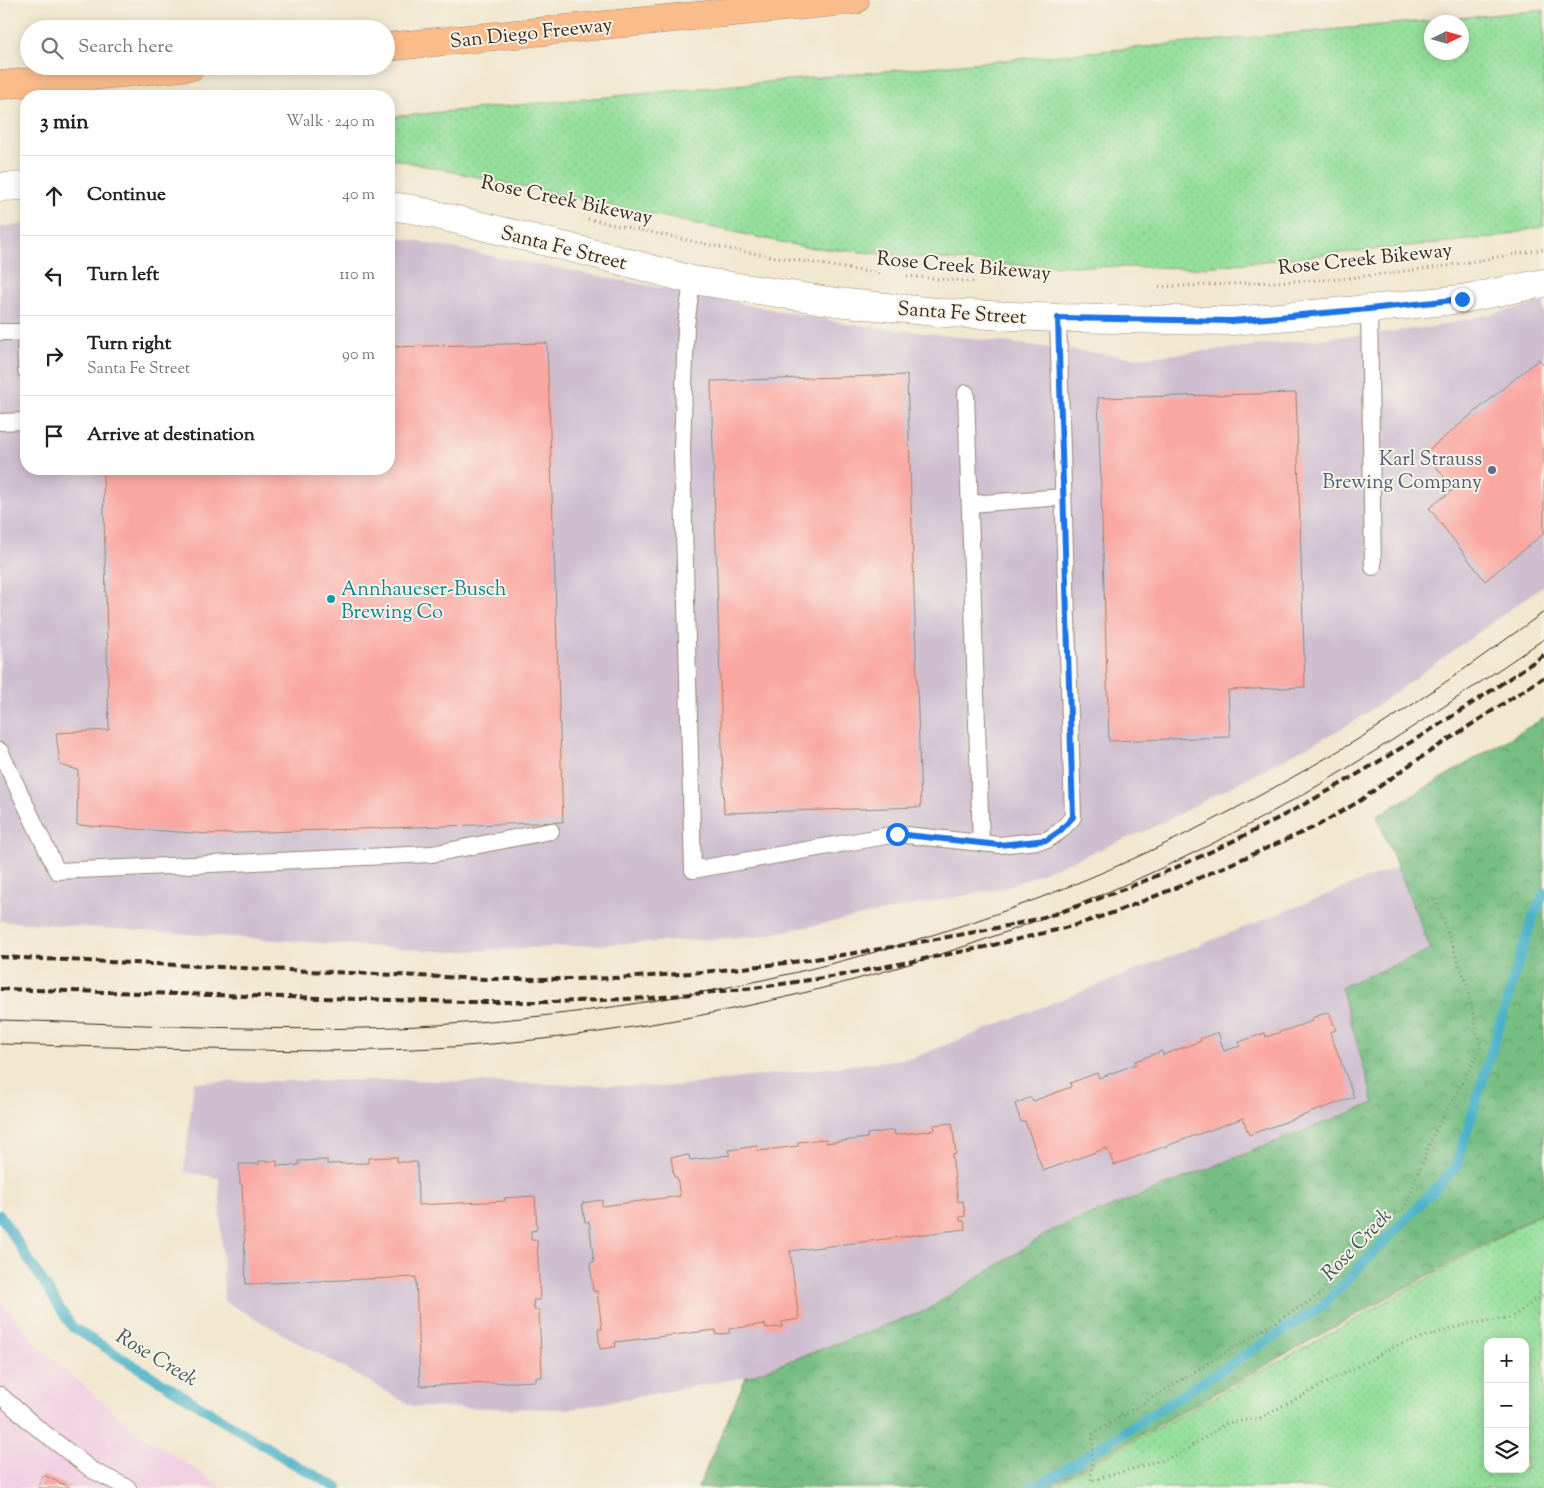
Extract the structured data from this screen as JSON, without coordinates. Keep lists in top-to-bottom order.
{
  "streets": {
    "highway": ["San Diego Freeway"],
    "street": ["Santa Fe Street"],
    "path": ["Rose Creek Bikeway"]
  },
  "water": ["Rose Creek"],
  "places": ["Karl Strauss Brewing Company", "Annhaueser-Busch Brewing Co"],
  "north": "right",
  "page": {
    "search": "Search here",
    "heading": ["3 min", "Walk · 240 m"],
    "list": [
      ["Continue", "40 m"],
      ["Turn left", "110 m"],
      ["Turn right", "Santa Fe Street", "90 m"],
      "Arrive at destination"
    ],
    "map_buttons": ["+", "−"]
  }
}
